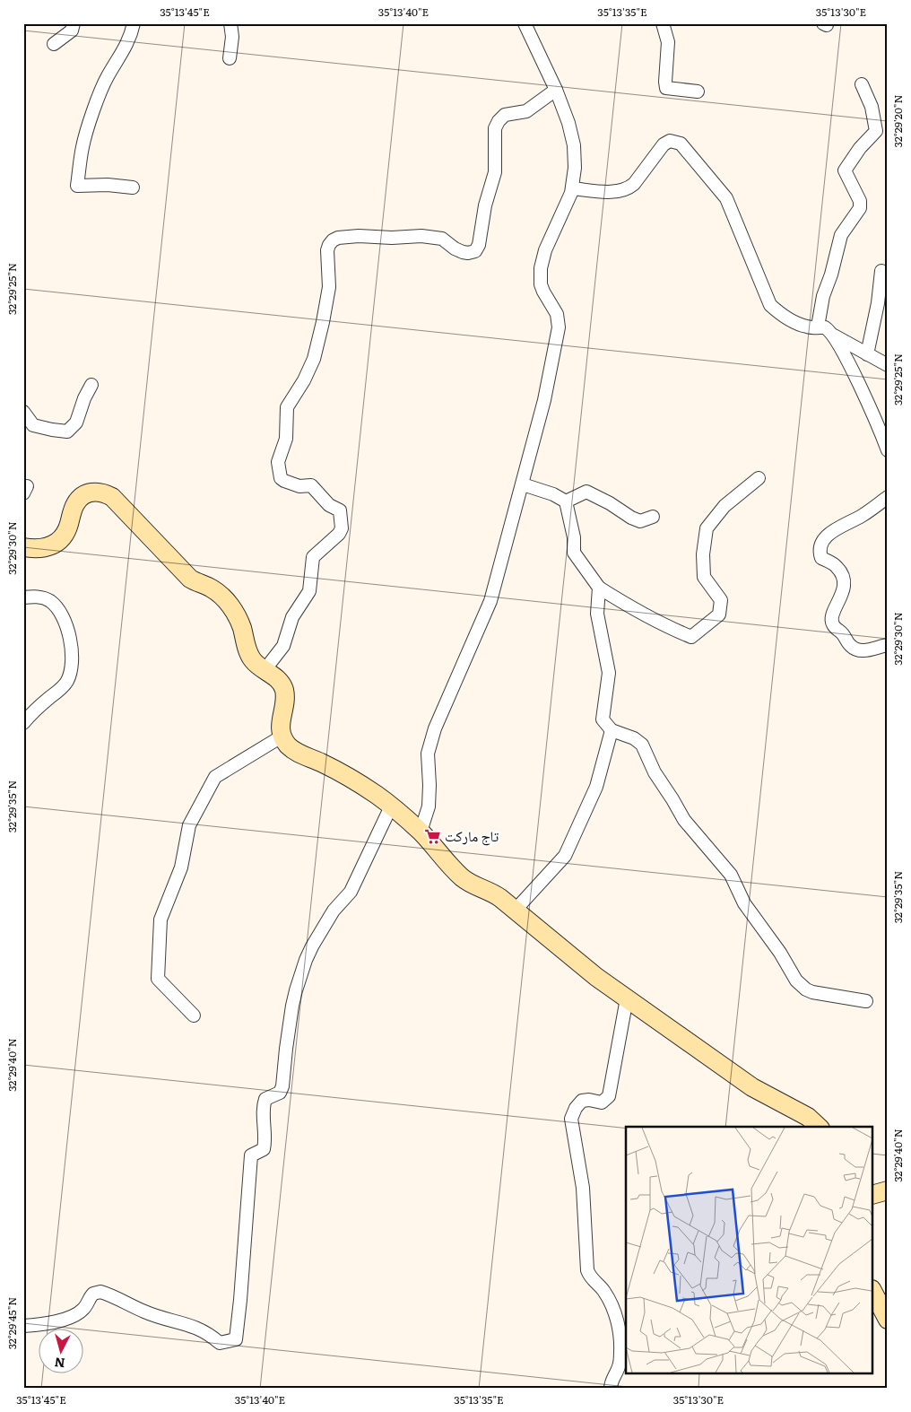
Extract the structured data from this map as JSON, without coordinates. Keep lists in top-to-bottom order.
{
  "places": {
    "supermarket": ["تاج ماركت"]
  },
  "north": "bottom",
  "coordinates": [
    "35°13'45\"E",
    "35°13'40\"E",
    "35°13'35\"E",
    "35°13'30\"E",
    "32°29'20\"N",
    "32°29'25\"N",
    "32°29'30\"N",
    "32°29'35\"N",
    "32°29'40\"N",
    "32°29'45\"N"
  ]
}
